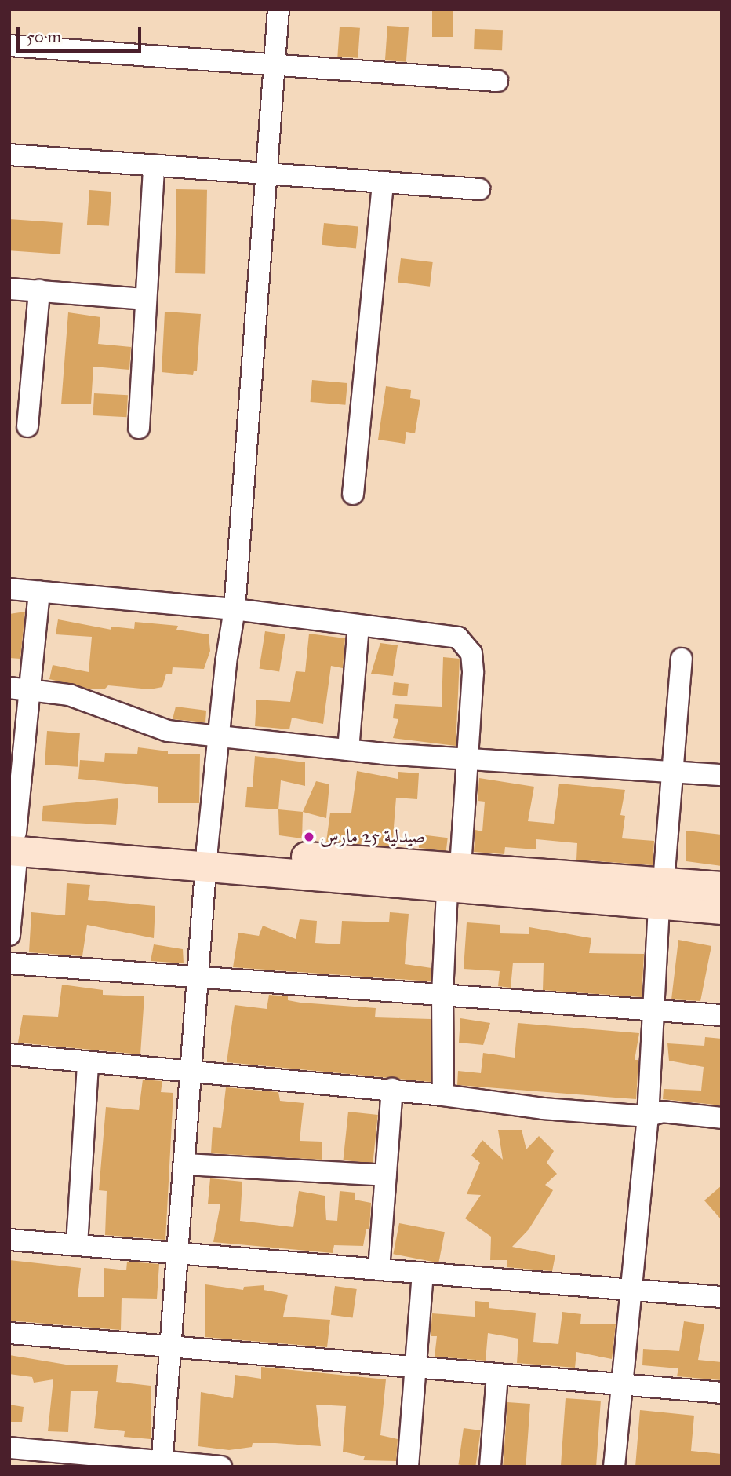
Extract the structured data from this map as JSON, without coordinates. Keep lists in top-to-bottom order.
{
  "places": ["صيدلية 25 مارس"],
  "scale_bar": "50 m"
}
